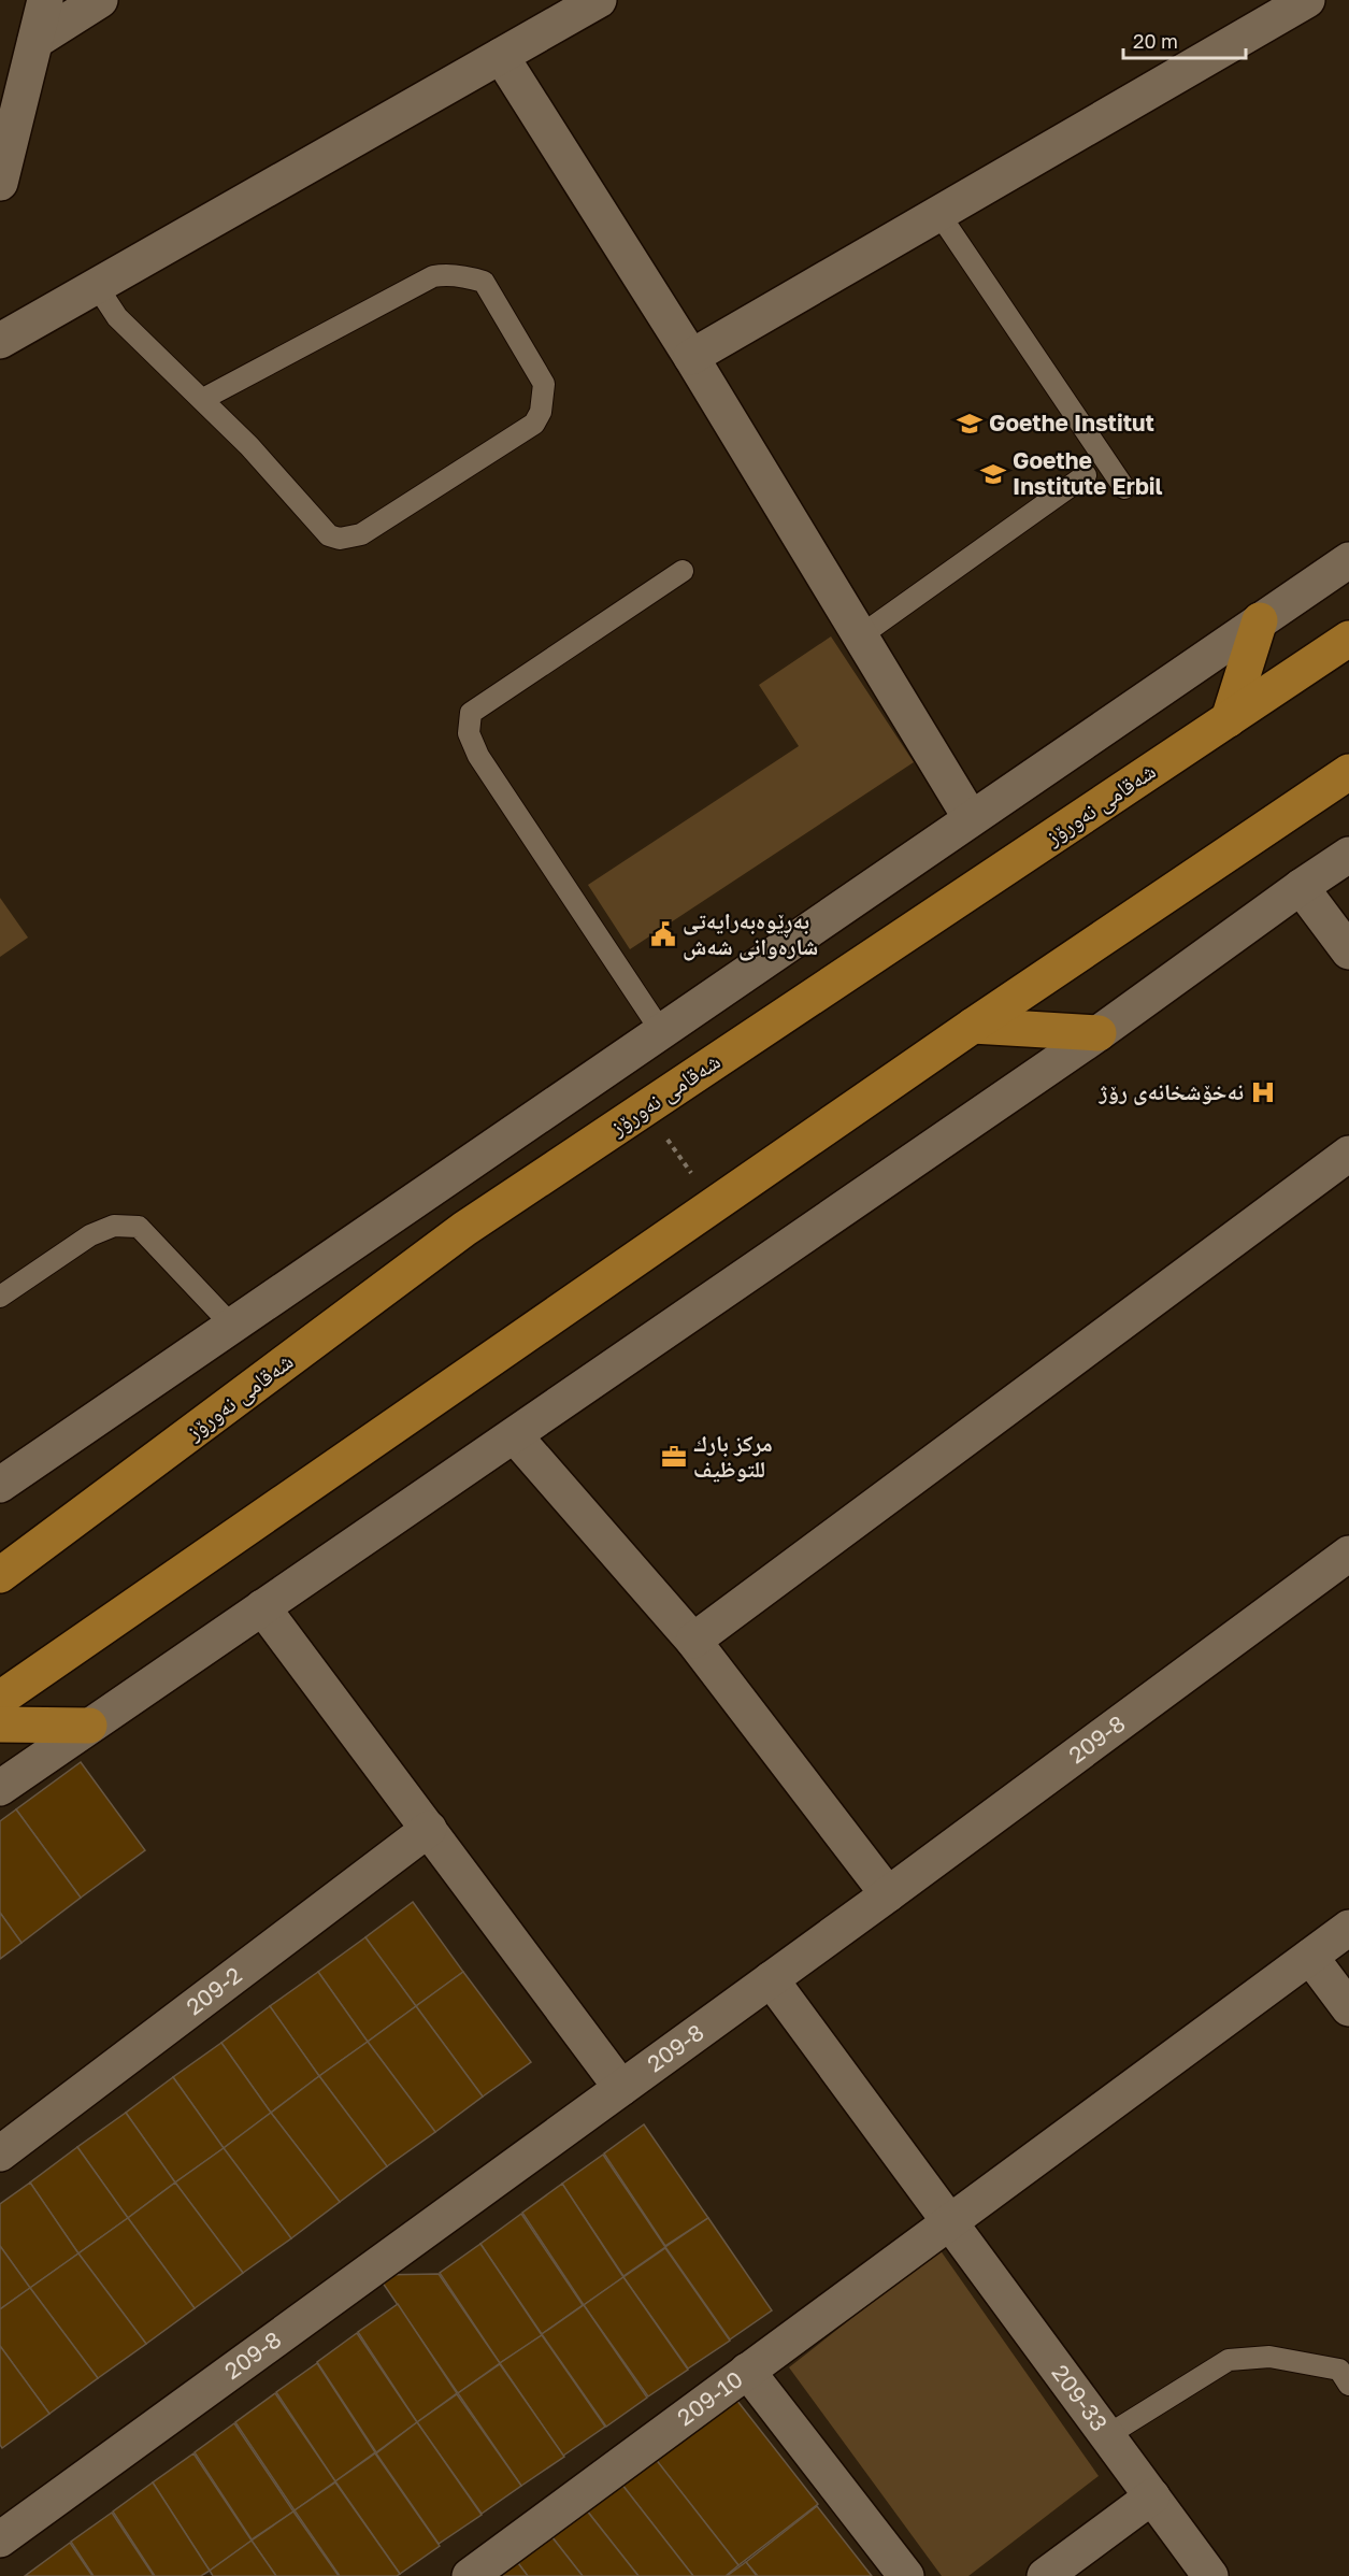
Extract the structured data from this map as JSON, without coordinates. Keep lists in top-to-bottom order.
{
  "streets": {
    "main road": ["شەقامی نەورۆز"],
    "street": [
      "209-8",
      "209-2",
      "209-10",
      "209-33"
    ]
  },
  "crossings": [
    ["209-8", "209-33"],
    ["209-10", "209-33"]
  ],
  "places": {
    "school or university": ["Goethe Institut", "Goethe Institute Erbil"],
    "public building": ["بەڕێوەبەرایەتی شارەوانی شەش"],
    "hospital": ["نەخۆشخانەی رۆژ"],
    "office": ["مركز بارك للتوظيف"]
  },
  "scale_bar": "20 m"
}
